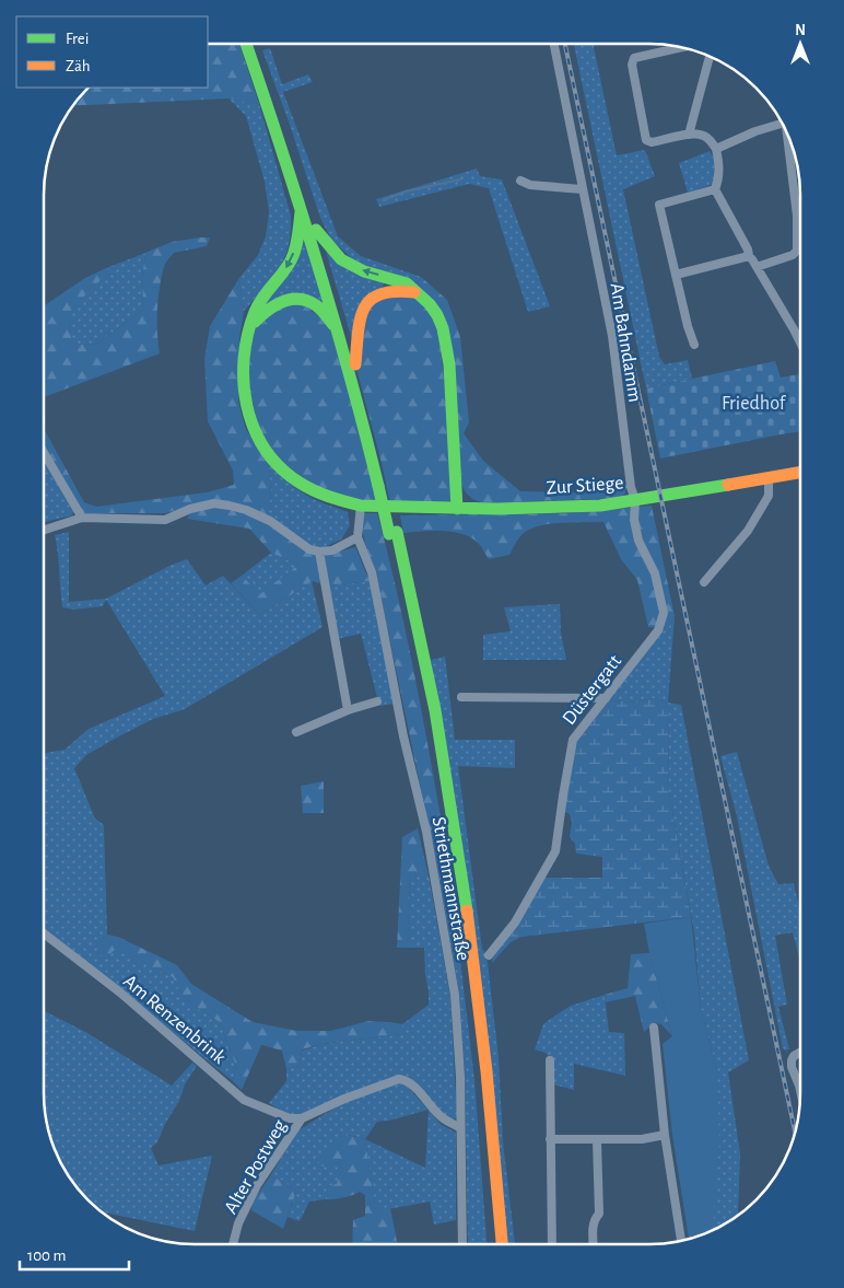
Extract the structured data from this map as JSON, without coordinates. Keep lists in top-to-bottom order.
{
  "streets": {
    "main road": ["Zur Stiege"],
    "street": [
      "Am Bahndamm",
      "Düstergatt",
      "Striethmannstraße",
      "Am Renzenbrink",
      "Alter Postweg"
    ]
  },
  "crossings": [
    ["Am Bahndamm", "Zur Stiege"],
    ["Am Bahndamm", "Düstergatt"],
    ["Zur Stiege", "Düstergatt"],
    ["Zur Stiege", "Striethmannstraße"],
    ["Striethmannstraße", "Alter Postweg"],
    ["Am Renzenbrink", "Alter Postweg"]
  ],
  "parks": ["Friedhof"],
  "legend": ["Frei", "Zäh"],
  "scale_bar": "100 m",
  "north": "top"
}
